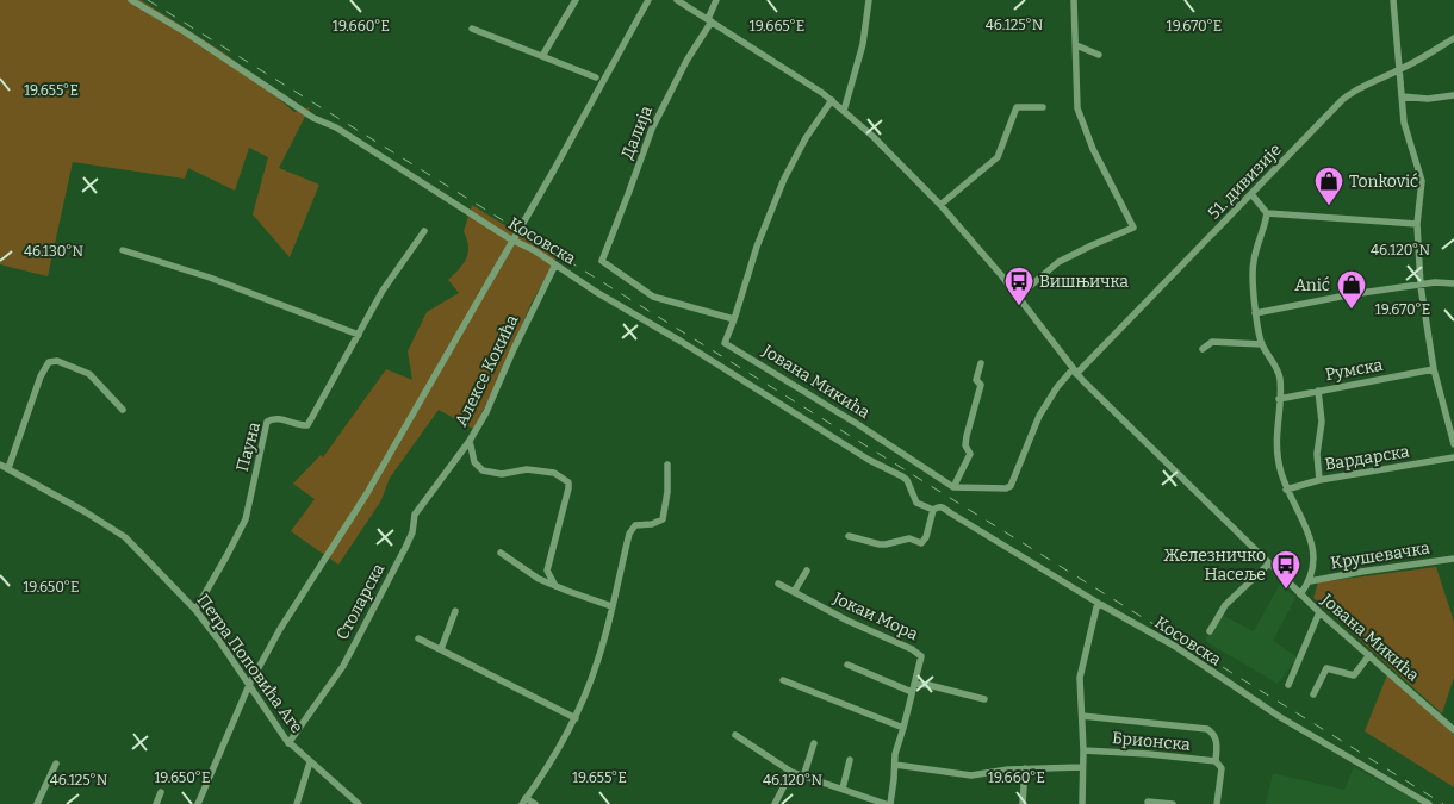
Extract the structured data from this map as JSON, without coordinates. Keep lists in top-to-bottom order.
{
  "streets": {
    "street": [
      "Далија",
      "51. дивизије",
      "Косовска",
      "Румска",
      "Алексе Кокића",
      "Јована Микића",
      "Пауна",
      "Вардарска",
      "Крушевачка",
      "Столарска",
      "Јокаи Мора",
      "Петра Поповића Аге",
      "Брионска"
    ]
  },
  "crossings": [
    ["Далија", "Јована Микића"],
    ["51. дивизије", "Јована Микића"],
    ["Косовска", "Алексе Кокића"],
    ["Алексе Кокића", "Столарска"],
    ["Пауна", "Петра Поповића Аге"],
    ["Столарска", "Петра Поповића Аге"]
  ],
  "places": {
    "shop": ["Tonković", "Anić"],
    "bus stop": ["Вишњичка", "Железничко Насеље"]
  },
  "coordinates": [
    "46.125°N",
    "19.660°E",
    "19.665°E",
    "19.670°E",
    "19.655°E",
    "46.120°N",
    "46.130°N",
    "19.650°E"
  ]
}
